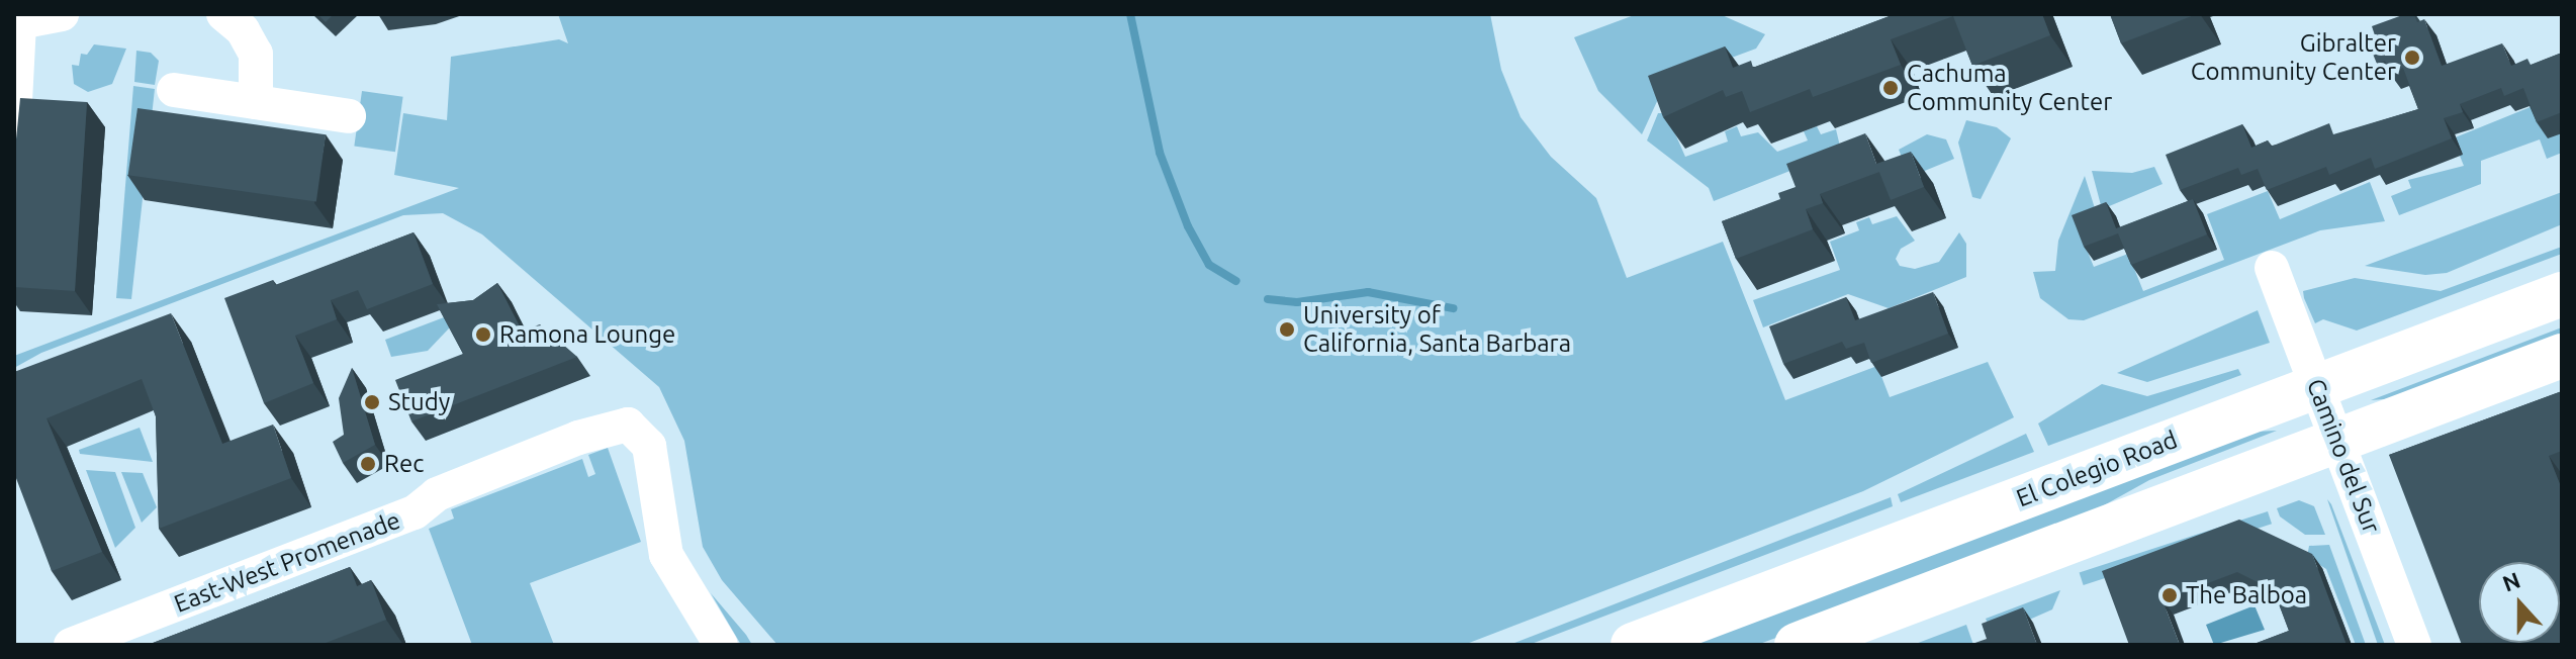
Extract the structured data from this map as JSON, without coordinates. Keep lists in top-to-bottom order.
{
  "streets": {
    "main road": ["El Colegio Road"],
    "street": ["Camino del Sur", "East-West Promenade"]
  },
  "crossings": [
    ["Camino del Sur", "El Colegio Road"]
  ],
  "places": [
    "Gibralter Community Center",
    "Cachuma Community Center",
    "University of California, Santa Barbara",
    "Ramona Lounge",
    "Study",
    "Rec",
    "The Balboa"
  ],
  "north": "top"
}
